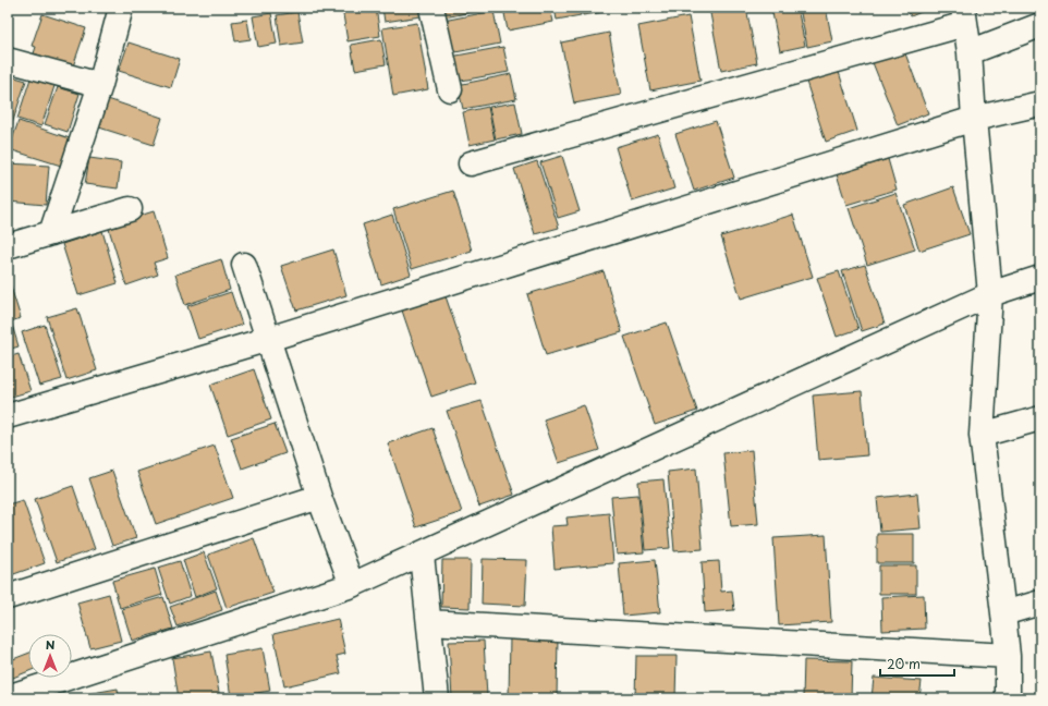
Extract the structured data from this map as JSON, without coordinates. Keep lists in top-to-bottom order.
{
  "scale_bar": "20 m",
  "north": "top"
}
